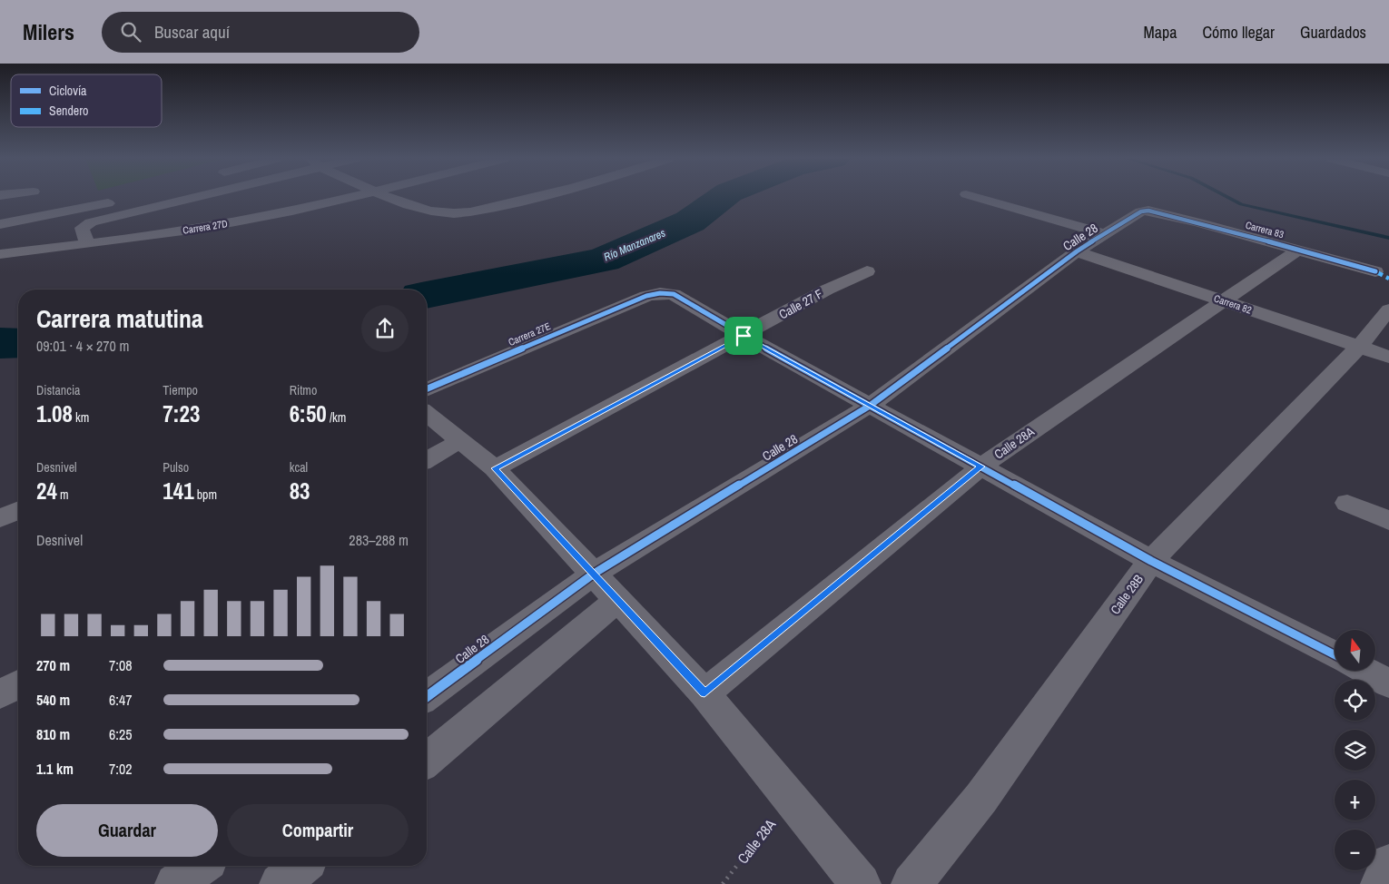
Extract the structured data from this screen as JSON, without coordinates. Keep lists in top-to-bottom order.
{
  "streets": {
    "street": [
      "Carrera 27D",
      "Carrera 83",
      "Calle 28",
      "Calle 27 F",
      "Carrera 82",
      "Carrera 27E",
      "Calle 28A",
      "Calle 28B"
    ]
  },
  "crossings": [
    ["Carrera 83", "Calle 28"],
    ["Carrera 83", "Calle 28A"],
    ["Calle 28", "Carrera 82"],
    ["Calle 28", "Carrera 27E"],
    ["Calle 27 F", "Carrera 27E"],
    ["Carrera 82", "Calle 28A"],
    ["Carrera 82", "Calle 28B"],
    ["Carrera 27E", "Calle 28A"],
    ["Carrera 27E", "Calle 28B"]
  ],
  "water": ["Río Manzanares"],
  "legend": ["Ciclovía", "Sendero"],
  "north": "top",
  "page": {
    "header": "Milers",
    "search": "Buscar aquí",
    "nav": ["Mapa", "Cómo llegar", "Guardados"],
    "heading": ["Carrera matutina", "09:01 · 4 × 270 m"],
    "stats": [
      ["Distancia", "1.08 km"],
      ["Tiempo", "7:23"],
      ["Ritmo", "6:50 /km"],
      ["Desnivel", "24 m"],
      ["Pulso", "141 bpm"],
      ["kcal", "83"]
    ],
    "chart": ["Desnivel", "283–288 m"],
    "map_buttons": ["+", "−"],
    "list": [
      {
        "name": "270 m",
        "note": "7:08"
      },
      {
        "name": "540 m",
        "note": "6:47"
      },
      {
        "name": "810 m",
        "note": "6:25"
      },
      {
        "name": "1.1 km",
        "note": "7:02"
      }
    ],
    "buttons": ["Guardar", "Compartir"]
  }
}
